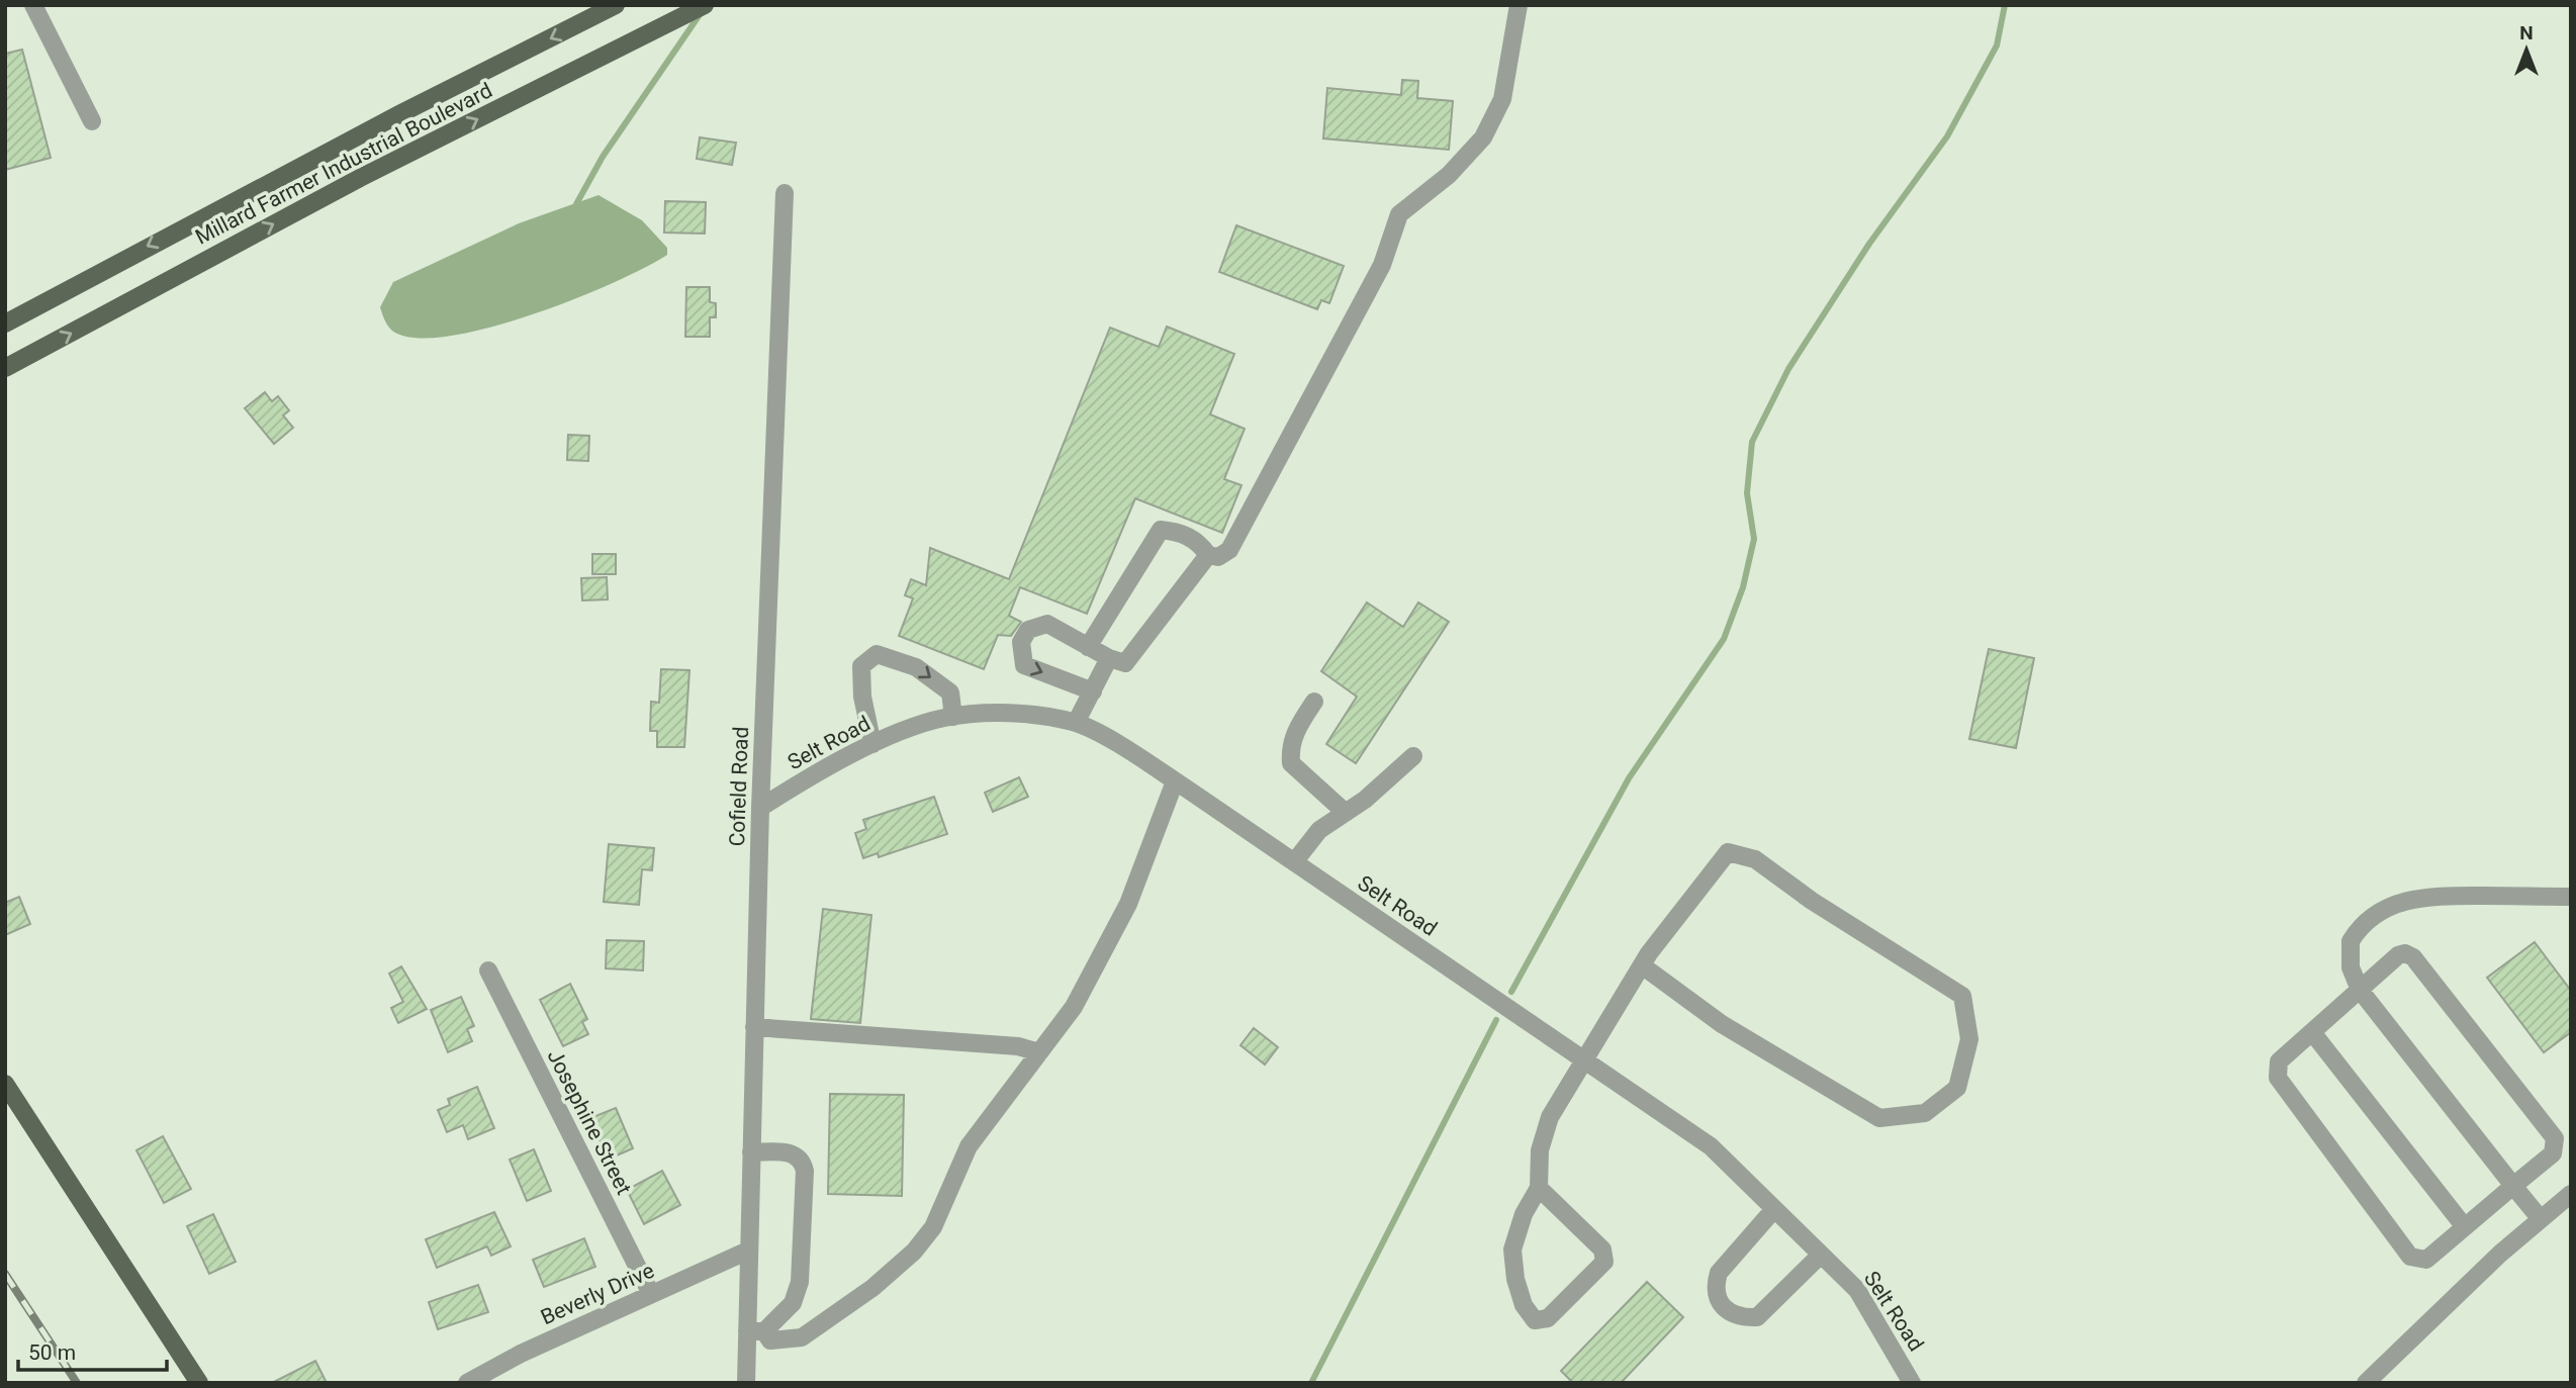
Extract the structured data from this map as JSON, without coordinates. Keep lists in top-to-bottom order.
{
  "streets": {
    "main road": ["Millard Farmer Industrial Boulevard"],
    "street": [
      "Selt Road",
      "Cofield Road",
      "Josephine Street",
      "Beverly Drive"
    ]
  },
  "crossings": [
    ["Selt Road", "Cofield Road"],
    ["Cofield Road", "Beverly Drive"],
    ["Josephine Street", "Beverly Drive"]
  ],
  "scale_bar": "50 m",
  "north": "top"
}
